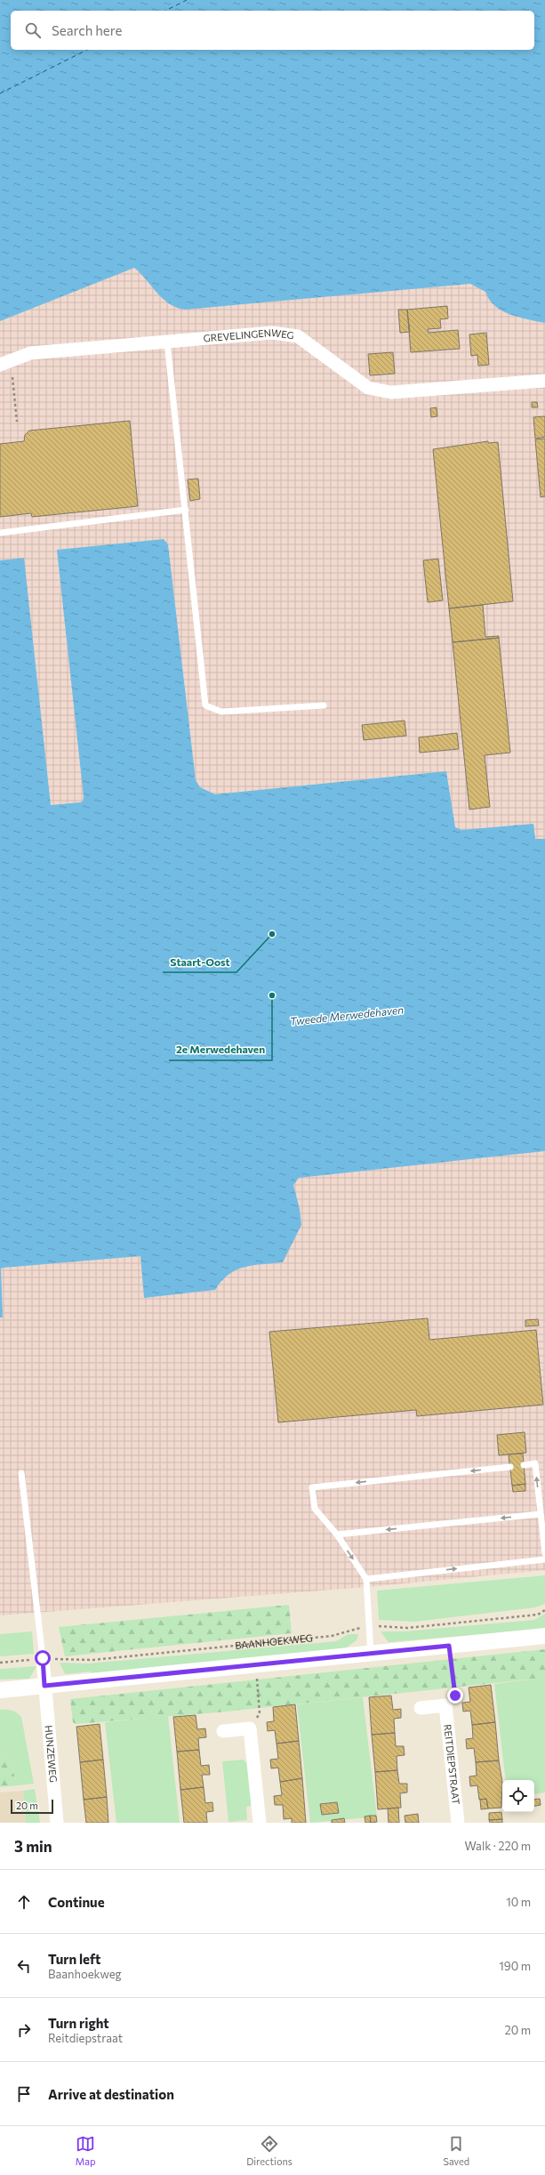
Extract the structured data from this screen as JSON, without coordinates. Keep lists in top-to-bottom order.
{
  "streets": {
    "street": ["GREVELINGENWEG", "HUNZEWEG", "REITDIEPSTRAAT"],
    "path": ["BAANHOEKWEG"]
  },
  "crossings": [
    ["BAANHOEKWEG", "HUNZEWEG"]
  ],
  "water": ["Tweede Merwedehaven"],
  "places": ["Staart-Oost", "2e Merwedehaven"],
  "scale_bar": "20 m",
  "page": {
    "search": "Search here",
    "scale": "20 m",
    "heading": ["3 min", "Walk · 220 m"],
    "list": [
      ["Continue", "10 m"],
      ["Turn left", "Baanhoekweg", "190 m"],
      ["Turn right", "Reitdiepstraat", "20 m"],
      "Arrive at destination"
    ],
    "nav": ["Map", "Directions", "Saved"]
  }
}
